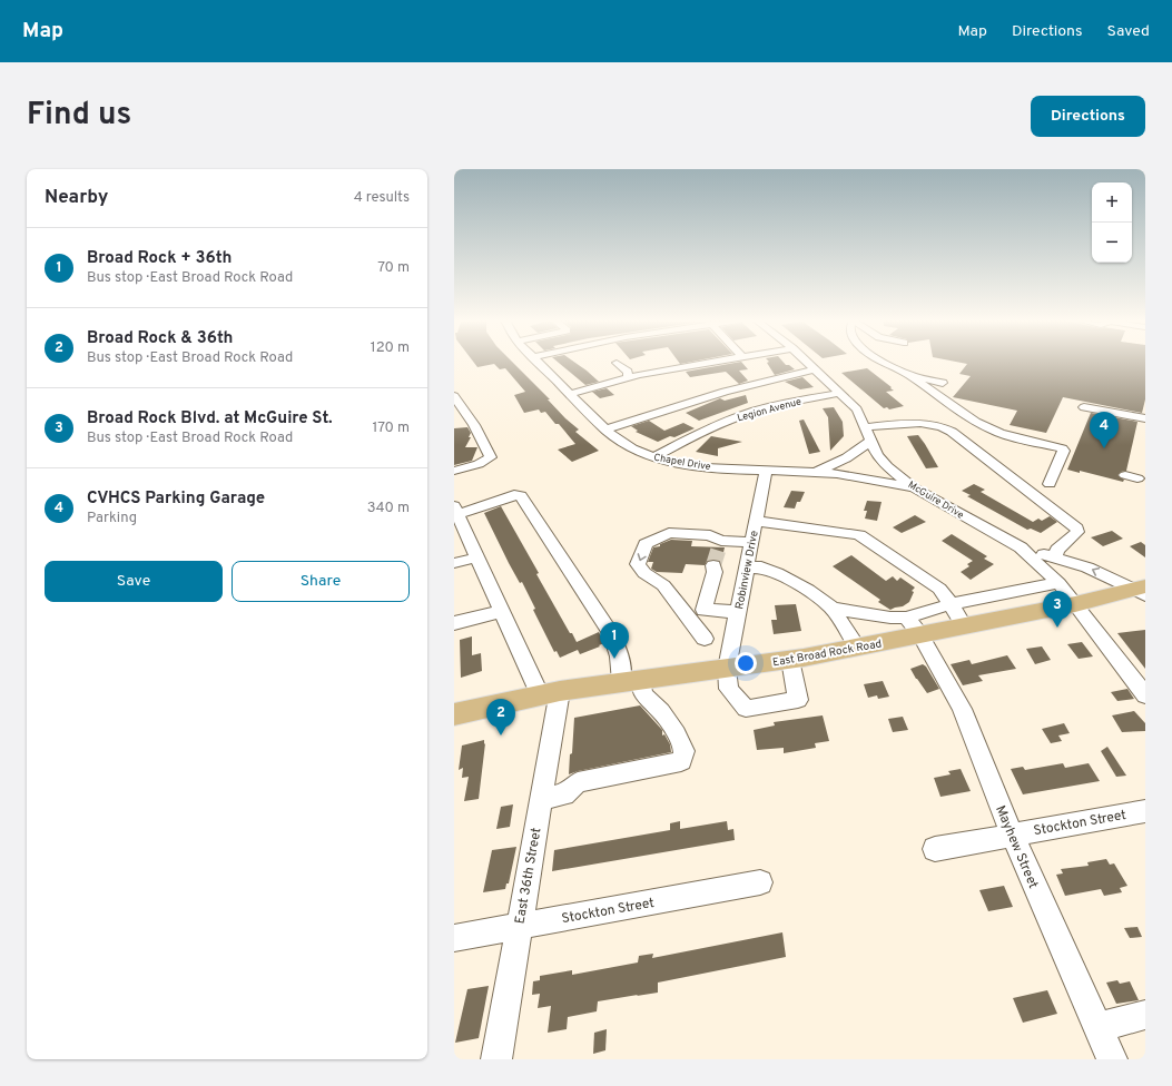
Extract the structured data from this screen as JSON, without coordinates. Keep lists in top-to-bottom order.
{
  "streets": {
    "main road": ["East Broad Rock Road"],
    "street": [
      "Legion Avenue",
      "Chapel Drive",
      "McGuire Drive",
      "Robinview Drive",
      "Stockton Street",
      "Mayhew Street",
      "East 36th Street"
    ]
  },
  "crossings": [
    ["Legion Avenue", "Chapel Drive"],
    ["Legion Avenue", "McGuire Drive"],
    ["Chapel Drive", "McGuire Drive"],
    ["Chapel Drive", "Robinview Drive"],
    ["McGuire Drive", "East Broad Rock Road"],
    ["Robinview Drive", "East Broad Rock Road"],
    ["East Broad Rock Road", "Mayhew Street"],
    ["East Broad Rock Road", "East 36th Street"],
    ["Stockton Street", "Mayhew Street"],
    ["Stockton Street", "East 36th Street"]
  ],
  "page": {
    "header": "Map",
    "nav": ["Map", "Directions", "Saved"],
    "title": "Find us",
    "buttons": [
      "Directions",
      ["Save", "Share"]
    ],
    "heading": ["Nearby", "4 results"],
    "map_buttons": ["+", "−"],
    "list": [
      {
        "mark": "1",
        "name": "Broad Rock + 36th",
        "note": "Bus stop · East Broad Rock Road",
        "value": "70 m"
      },
      {
        "mark": "2",
        "name": "Broad Rock & 36th",
        "note": "Bus stop · East Broad Rock Road",
        "value": "120 m"
      },
      {
        "mark": "3",
        "name": "Broad Rock Blvd. at McGuire St.",
        "note": "Bus stop · East Broad Rock Road",
        "value": "170 m"
      },
      {
        "mark": "4",
        "name": "CVHCS Parking Garage",
        "note": "Parking",
        "value": "340 m"
      }
    ],
    "pins": [
      "4",
      "3",
      "1",
      "2"
    ]
  }
}
